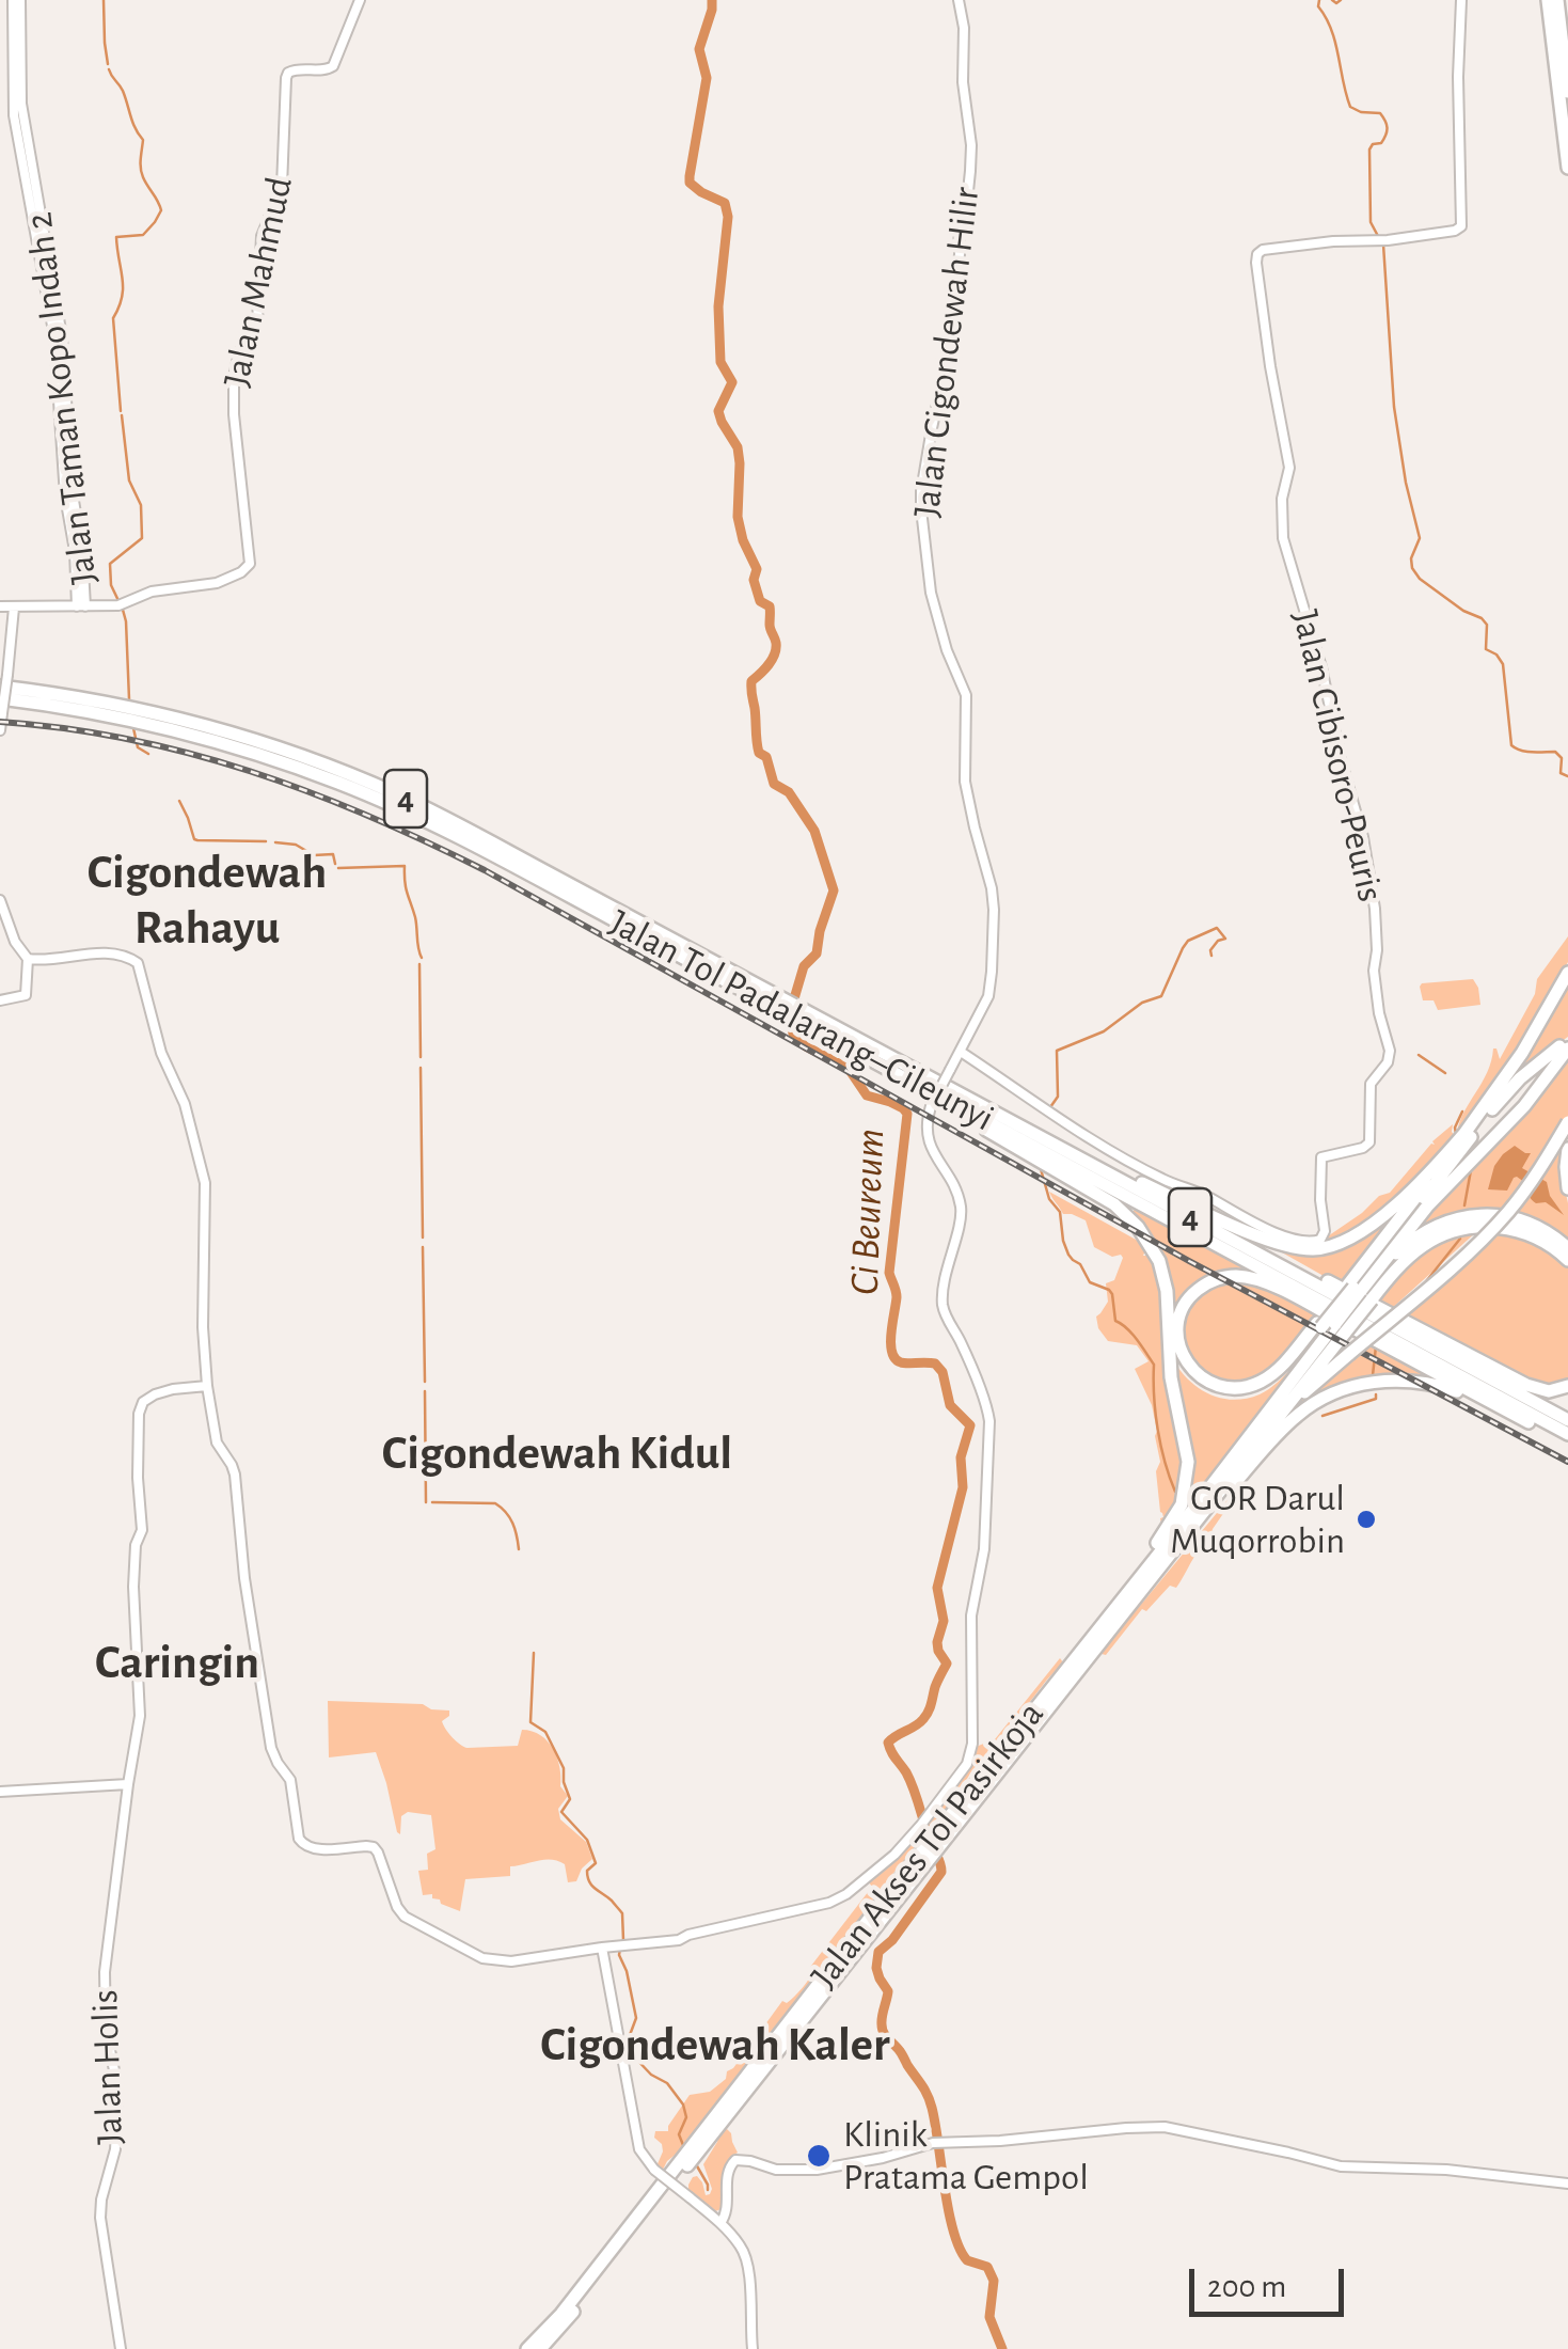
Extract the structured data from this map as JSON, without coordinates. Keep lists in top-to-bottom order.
{
  "streets": {
    "highway": ["4", "Jalan Tol Padalarang–Cileunyi", "Jalan Akses Tol Pasirkoja"],
    "street": [
      "Jalan Mahmud",
      "Jalan Cigondewah Hilir",
      "Jalan Taman Kopo Indah 2",
      "Jalan Cibisoro-Peuris",
      "Jalan Holis"
    ]
  },
  "crossings": [
    ["Jalan Mahmud", "Jalan Taman Kopo Indah 2"],
    ["Jalan Cigondewah Hilir", "Jalan Cibisoro-Peuris"],
    ["Jalan Cigondewah Hilir", "Jalan Holis"]
  ],
  "districts": [
    "Cigondewah Rahayu",
    "Cigondewah Kidul",
    "Caringin",
    "Cigondewah Kaler"
  ],
  "water": ["Ci Beureum"],
  "places": ["GOR Darul Muqorrobin", "Klinik Pratama Gempol"],
  "scale_bar": "200 m"
}
